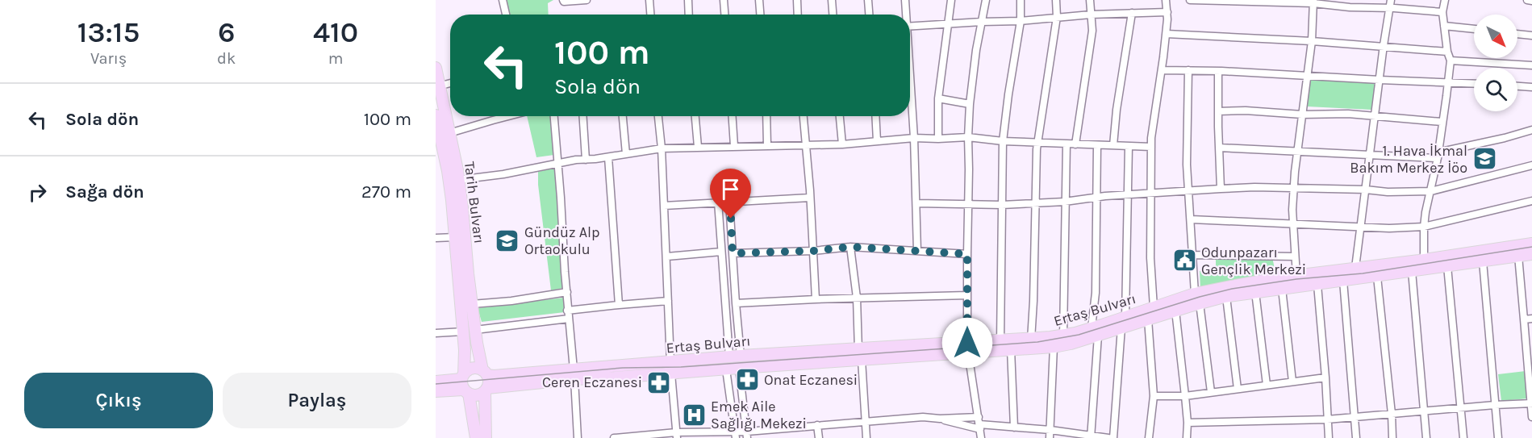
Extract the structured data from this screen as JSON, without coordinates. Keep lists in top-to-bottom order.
{
  "streets": {
    "main road": ["Tarih Bulvarı", "Ertaş Bulvarı"]
  },
  "crossings": [
    ["Tarih Bulvarı", "Ertaş Bulvarı"]
  ],
  "places": {
    "school or university": ["1. Hava İkmal Bakım Merkez İöo", "Gündüz Alp Ortaokulu"],
    "public building": ["Odunpazarı Gençlik Merkezi"],
    "pharmacy": ["Onat Eczanesi", "Ceren Eczanesi"],
    "hospital": ["Emek Aile Sağlığı Mekezi"]
  },
  "north": "bottom right",
  "page": {
    "eta": [
      "13:15",
      "Varış",
      "6",
      "dk",
      "410",
      "m"
    ],
    "turn": ["100 m", "Sola dön"],
    "list": [
      {
        "name": "Sola dön",
        "value": "100 m"
      },
      {
        "name": "Sağa dön",
        "value": "270 m"
      }
    ],
    "buttons": ["Çıkış", "Paylaş"]
  }
}
